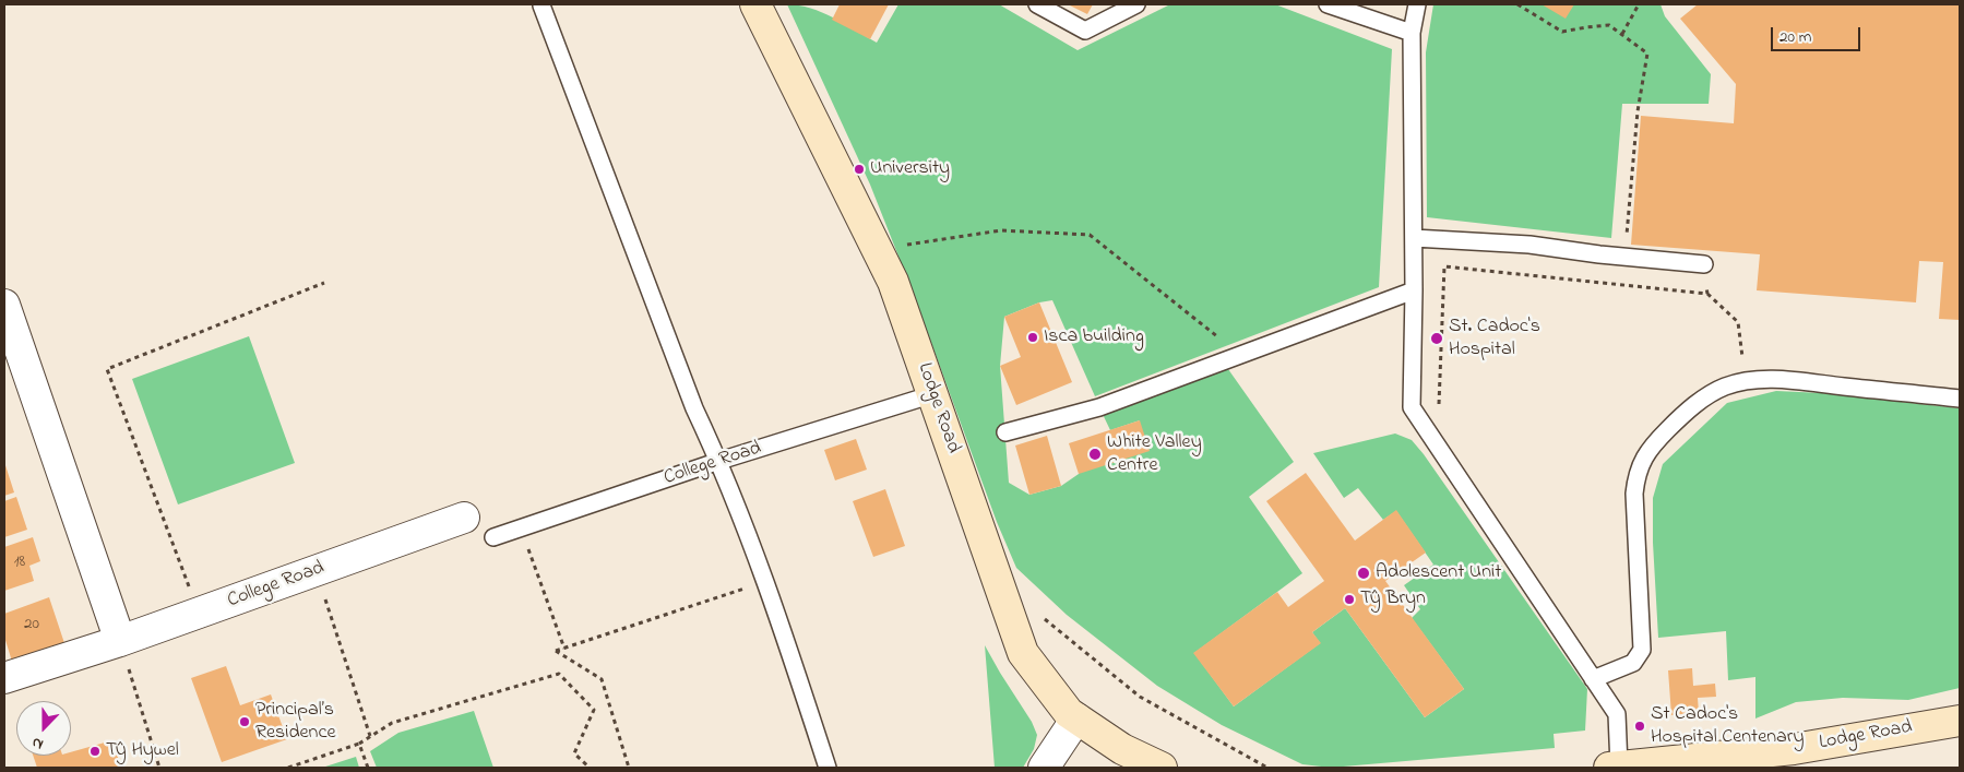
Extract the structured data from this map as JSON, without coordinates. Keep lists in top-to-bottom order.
{
  "streets": {
    "street": ["Lodge Road", "College Road"]
  },
  "crossings": [
    ["Lodge Road", "College Road"]
  ],
  "places": [
    "University",
    "Isca building",
    "St. Cadoc's Hospital",
    "White Valley Centre",
    "Adolescent Unit",
    "Tŷ Bryn",
    "Principal’s Residence",
    "St Cadoc's Hospital Centenary",
    "Tŷ Hywel"
  ],
  "house_numbers": ["18", "20"],
  "scale_bar": "20 m",
  "north": "bottom"
}
